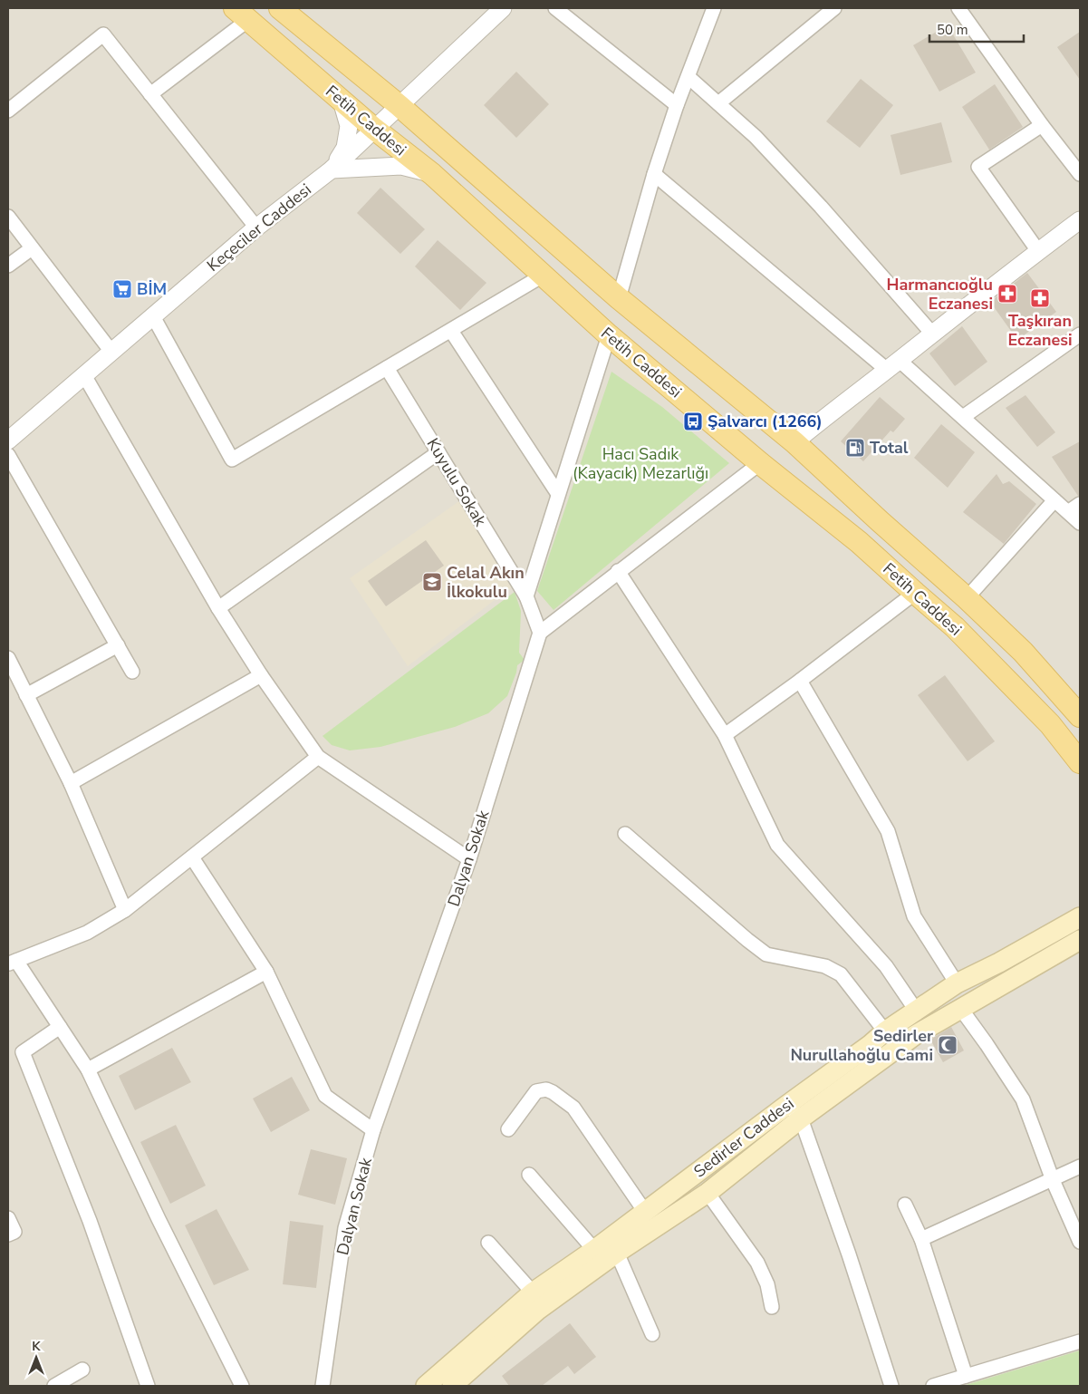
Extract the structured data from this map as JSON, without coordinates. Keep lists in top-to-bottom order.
{
  "streets": {
    "main road": ["Fetih Caddesi", "Sedirler Caddesi"],
    "street": ["Keçeciler Caddesi", "Kuyulu Sokak", "Dalyan Sokak"]
  },
  "crossings": [
    ["Fetih Caddesi", "Keçeciler Caddesi"]
  ],
  "parks": ["Hacı Sadık (Kayacık) Mezarlığı"],
  "places": {
    "supermarket": ["BİM"],
    "pharmacy": ["Harmancıoğlu Eczanesi", "Taşkıran Eczanesi"],
    "bus stop": ["Şalvarcı (1266)"],
    "fuel station": ["Total"],
    "school or university": ["Celal Akın İlkokulu"],
    "mosque": ["Sedirler Nurullahoğlu Cami"]
  },
  "scale_bar": "50 m",
  "north": "top"
}
